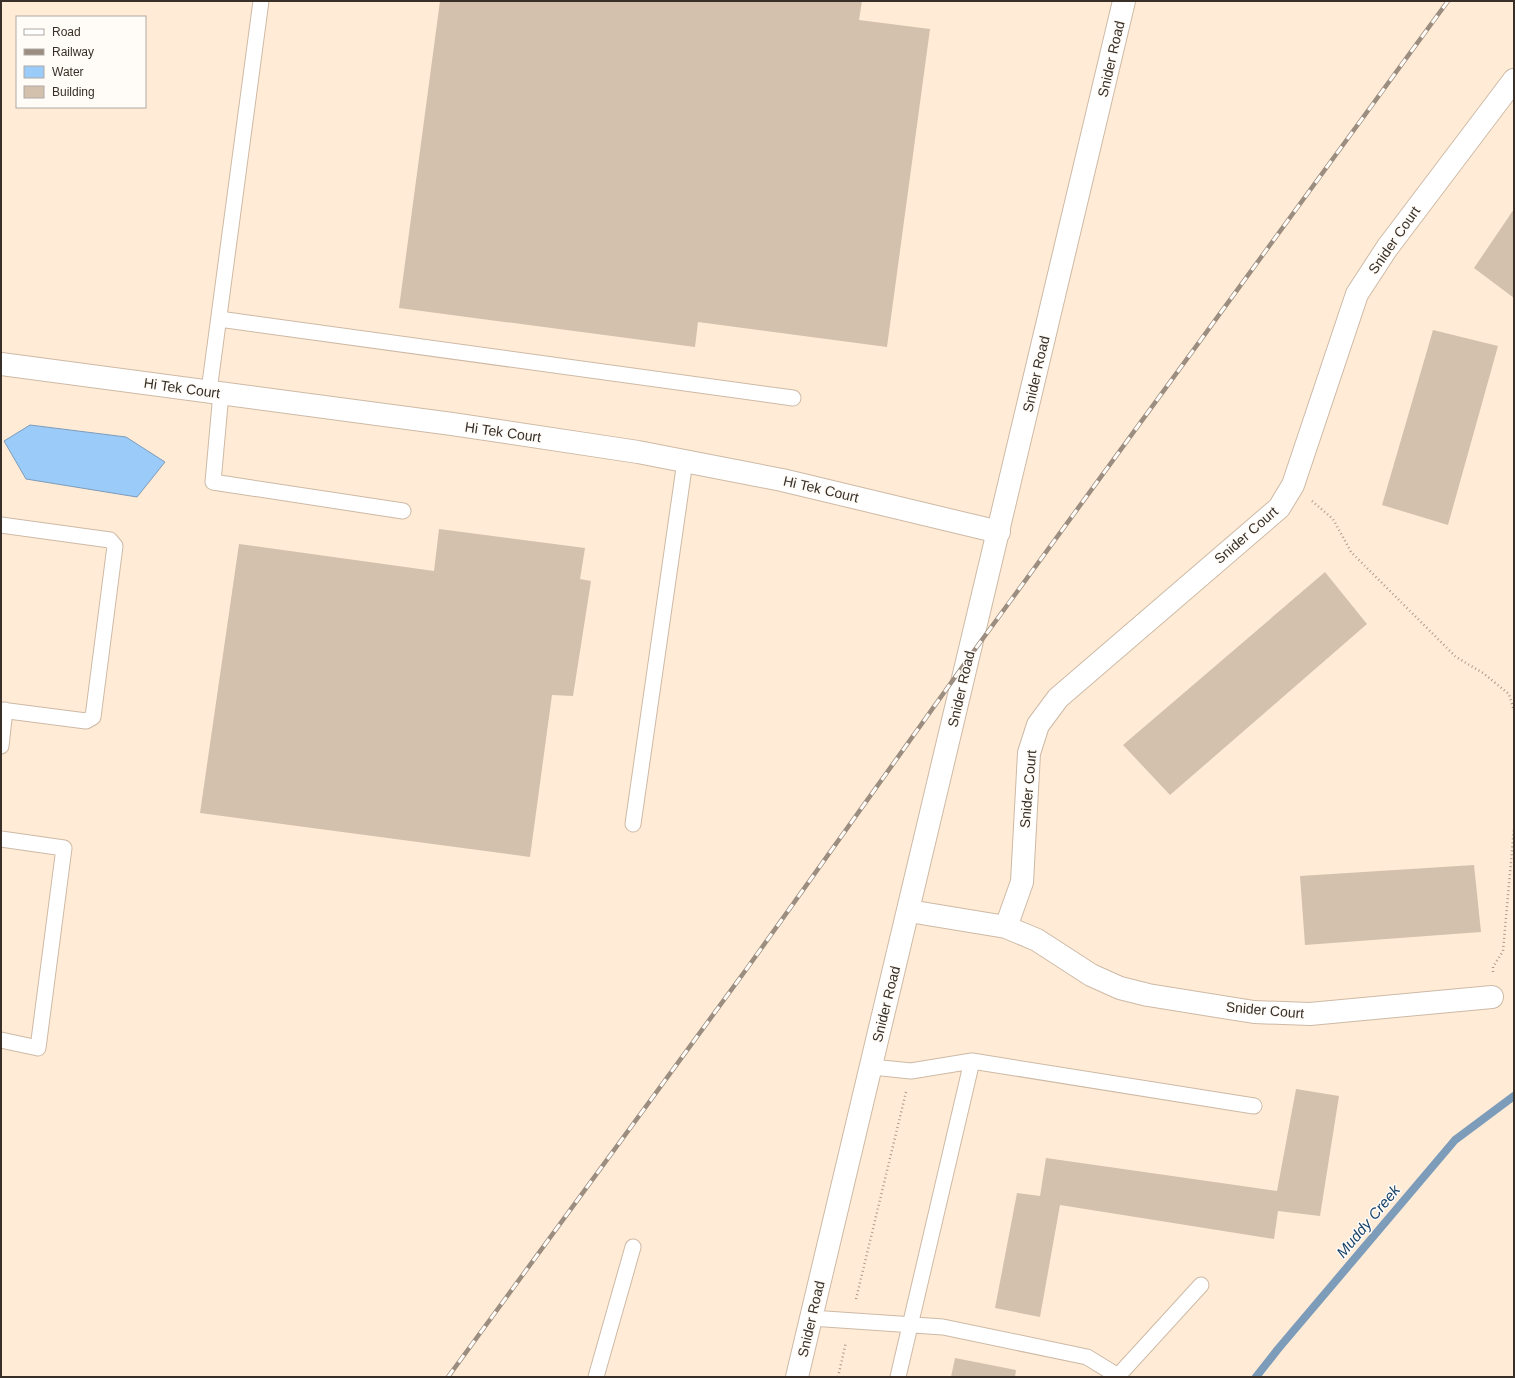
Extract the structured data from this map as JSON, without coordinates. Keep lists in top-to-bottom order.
{
  "streets": {
    "street": ["Snider Road", "Snider Court", "Hi Tek Court"]
  },
  "crossings": [
    ["Snider Road", "Snider Court"],
    ["Snider Road", "Hi Tek Court"]
  ],
  "water": ["Muddy Creek"],
  "legend": [
    "Road",
    "Railway",
    "Water",
    "Building"
  ]
}
